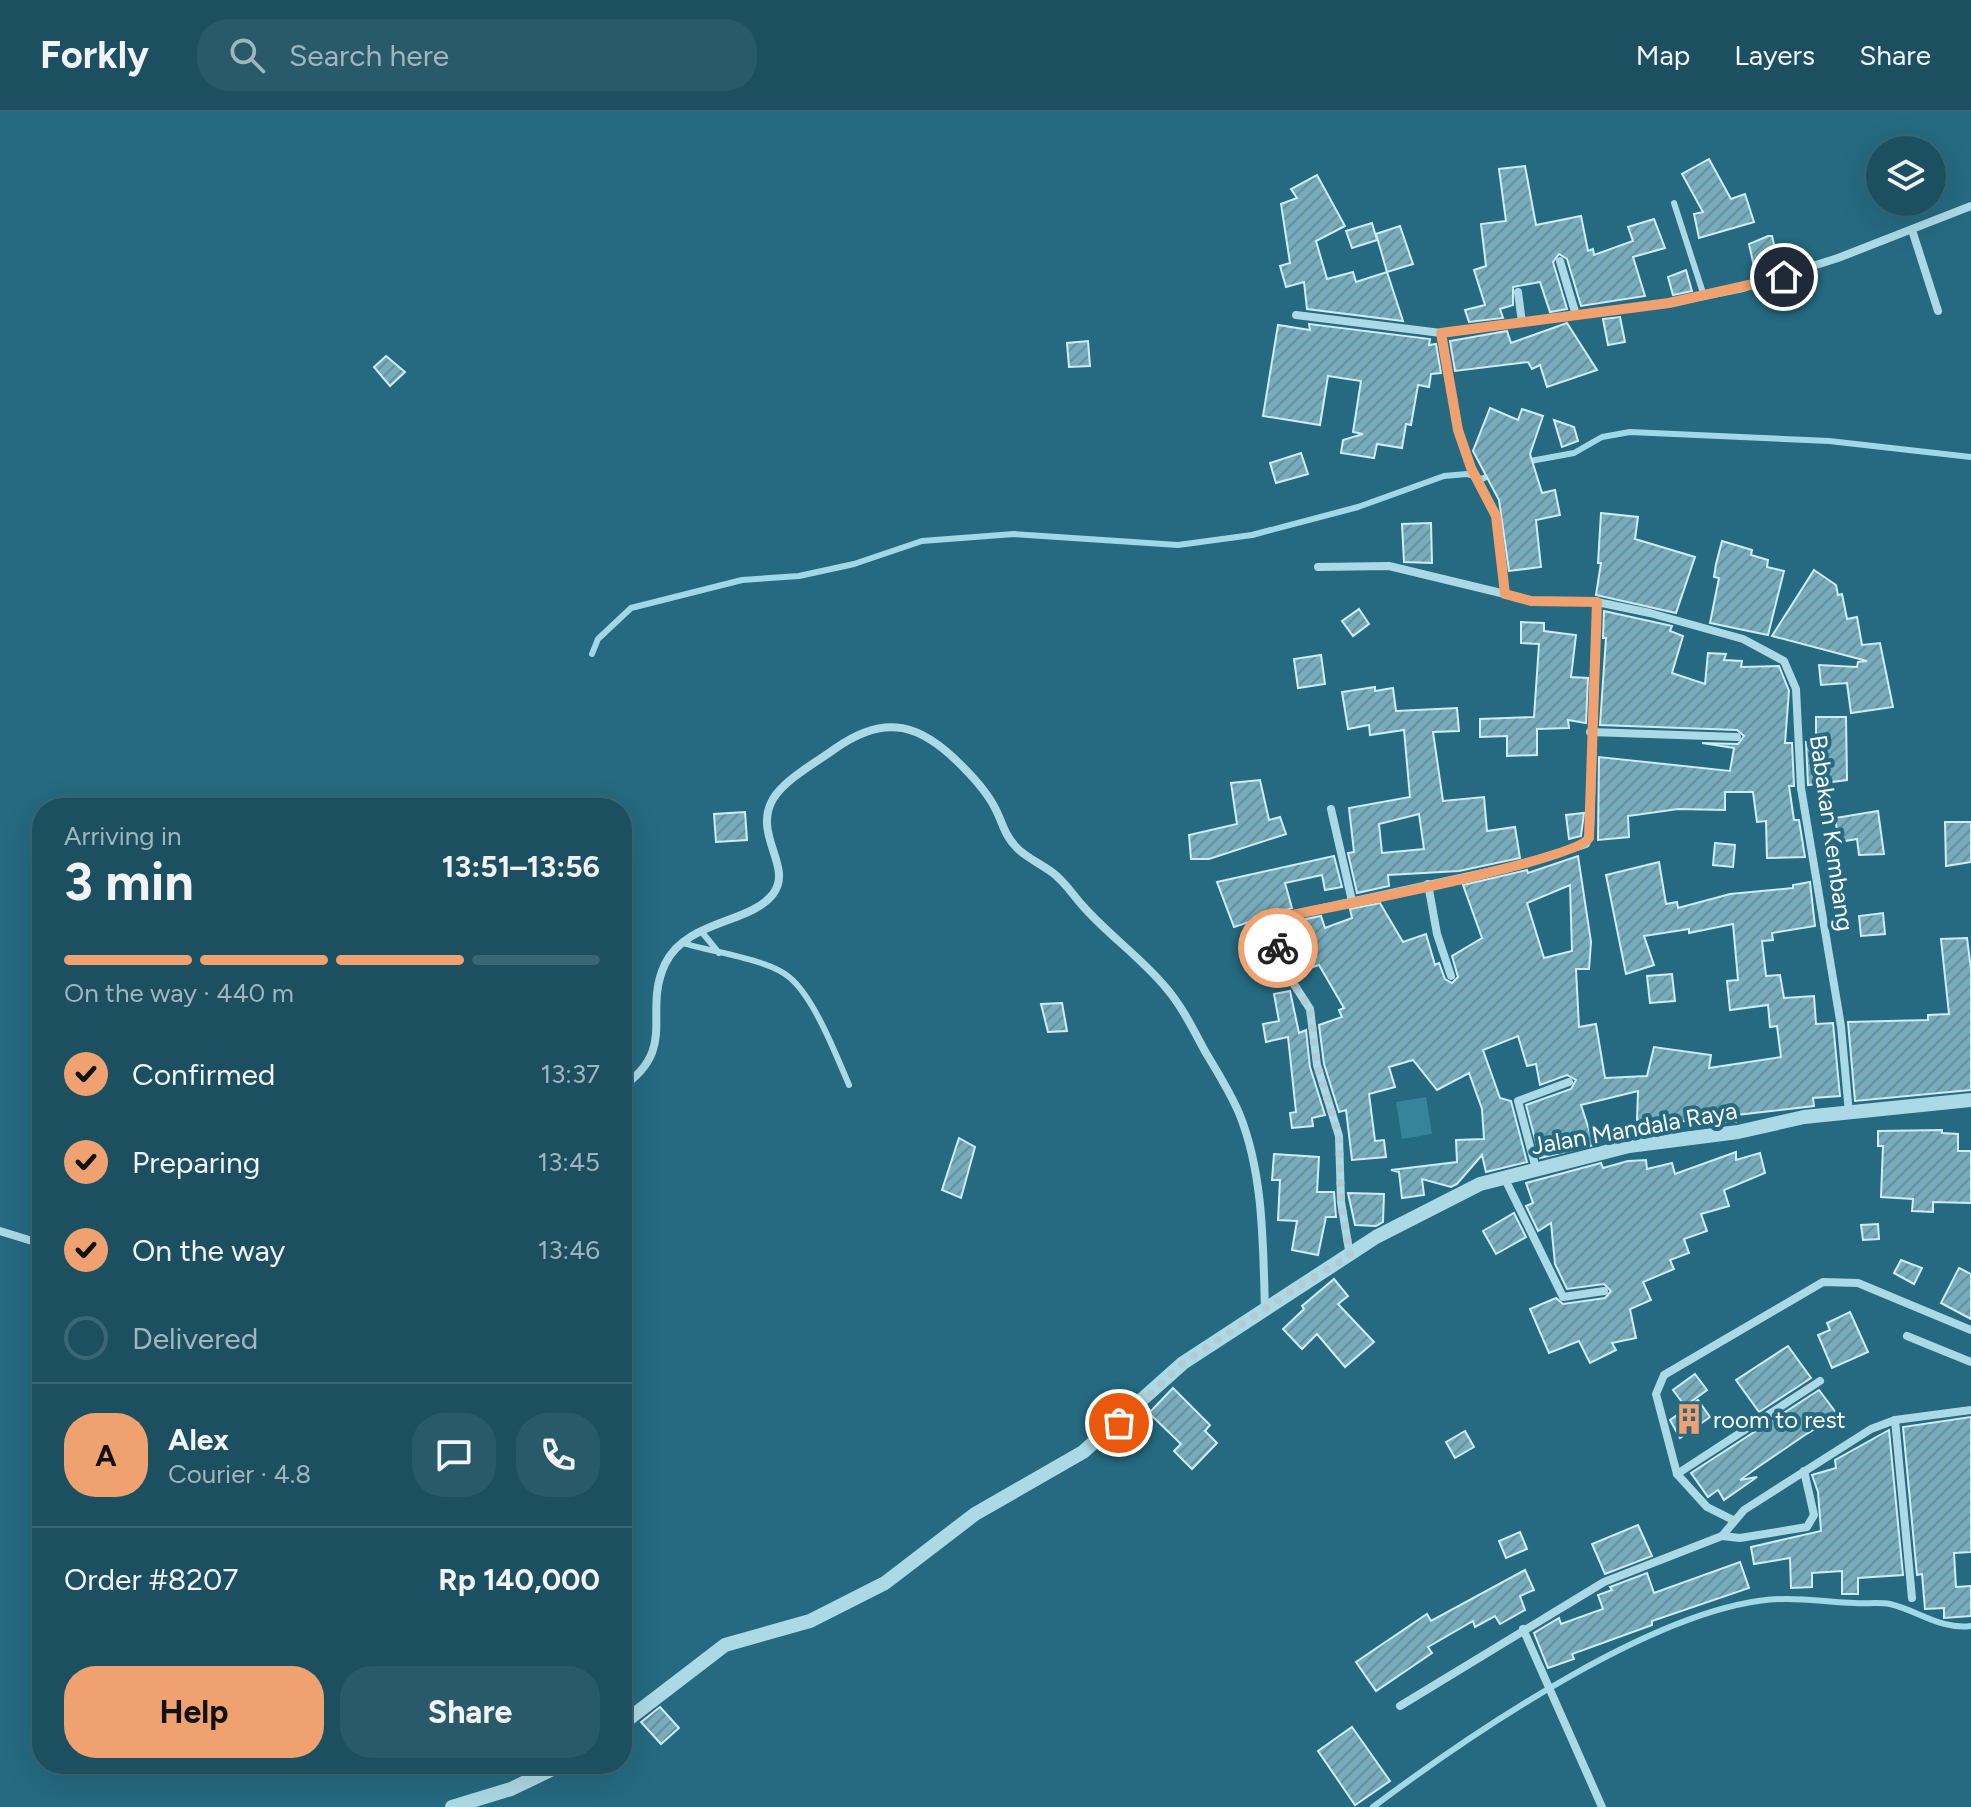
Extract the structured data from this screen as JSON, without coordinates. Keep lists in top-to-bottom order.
{
  "streets": {
    "street": ["Babakan Kembang", "Jalan Mandala Raya"]
  },
  "crossings": [
    ["Babakan Kembang", "Jalan Mandala Raya"]
  ],
  "places": {
    "building": ["room to rest"]
  },
  "page": {
    "header": "Forkly",
    "search": "Search here",
    "nav": ["Map", "Layers", "Share"],
    "heading": ["3 min", "Arriving in", "13:51–13:56"],
    "panel": [
      "Alex",
      "Courier · 4.8",
      "Order #8207",
      "Rp 140,000"
    ],
    "bar": "On the way · 440 m",
    "list": [
      ["Confirmed", "13:37"],
      ["Preparing", "13:45"],
      ["On the way", "13:46"],
      "Delivered"
    ],
    "round": "A",
    "buttons": ["Help", "Share"]
  }
}
